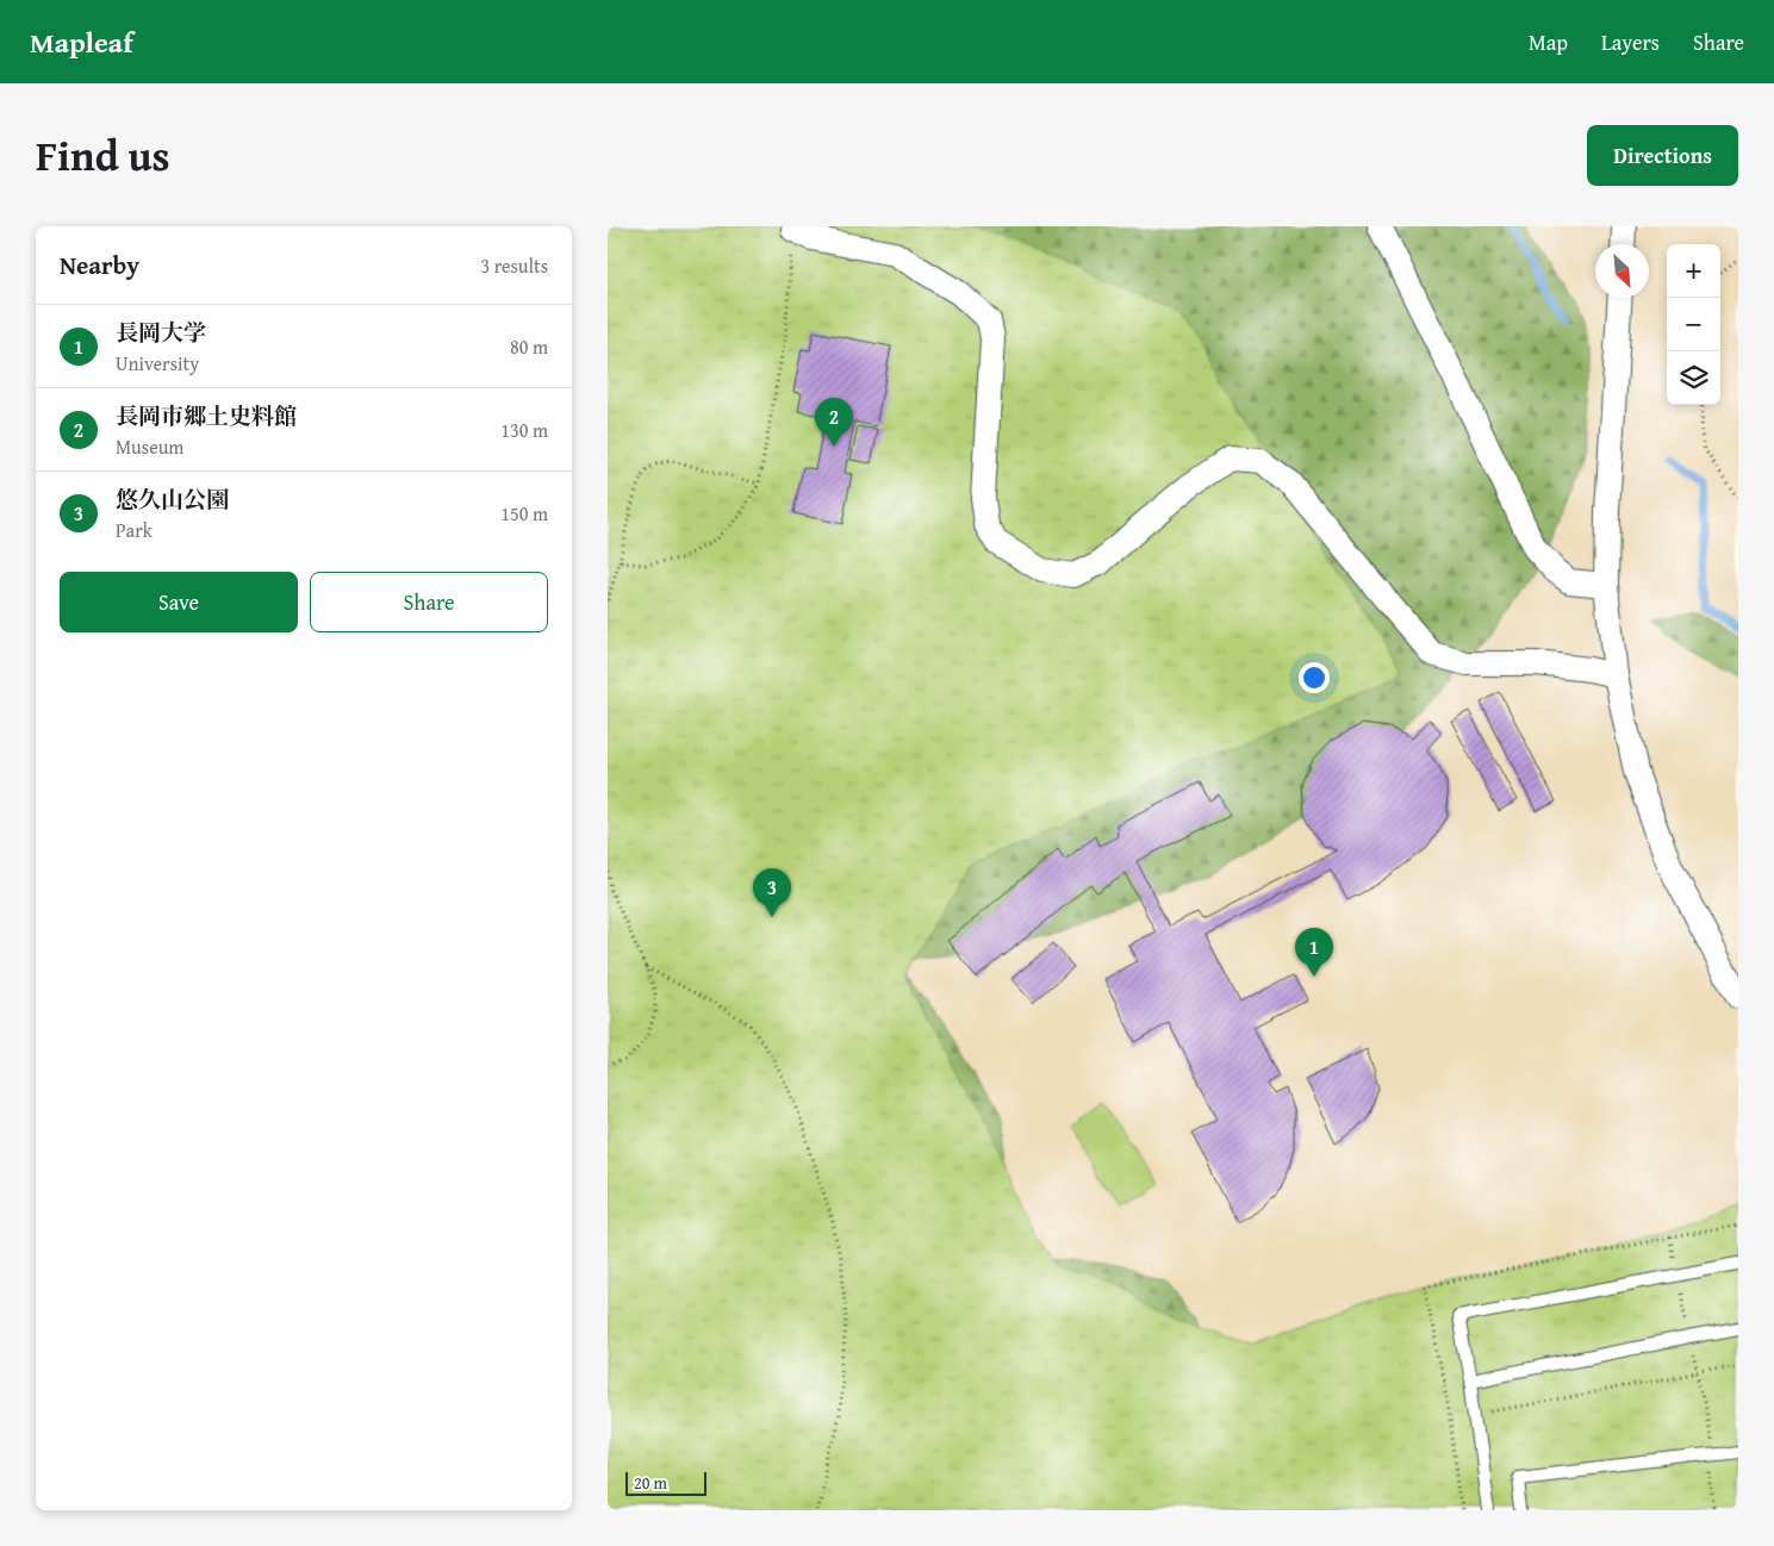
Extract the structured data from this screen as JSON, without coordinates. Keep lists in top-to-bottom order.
{
  "scale_bar": "20 m",
  "north": "bottom right",
  "page": {
    "header": "Mapleaf",
    "nav": ["Map", "Layers", "Share"],
    "title": "Find us",
    "buttons": [
      "Directions",
      ["Save", "Share"]
    ],
    "heading": ["Nearby", "3 results"],
    "map_buttons": ["+", "−"],
    "list": [
      {
        "mark": "1",
        "name": "長岡大学",
        "note": "University",
        "value": "80 m"
      },
      {
        "mark": "2",
        "name": "長岡市郷土史料館",
        "note": "Museum",
        "value": "130 m"
      },
      {
        "mark": "3",
        "name": "悠久山公園",
        "note": "Park",
        "value": "150 m"
      }
    ],
    "pins": ["2", "3", "1"],
    "scale": "20 m"
  }
}
